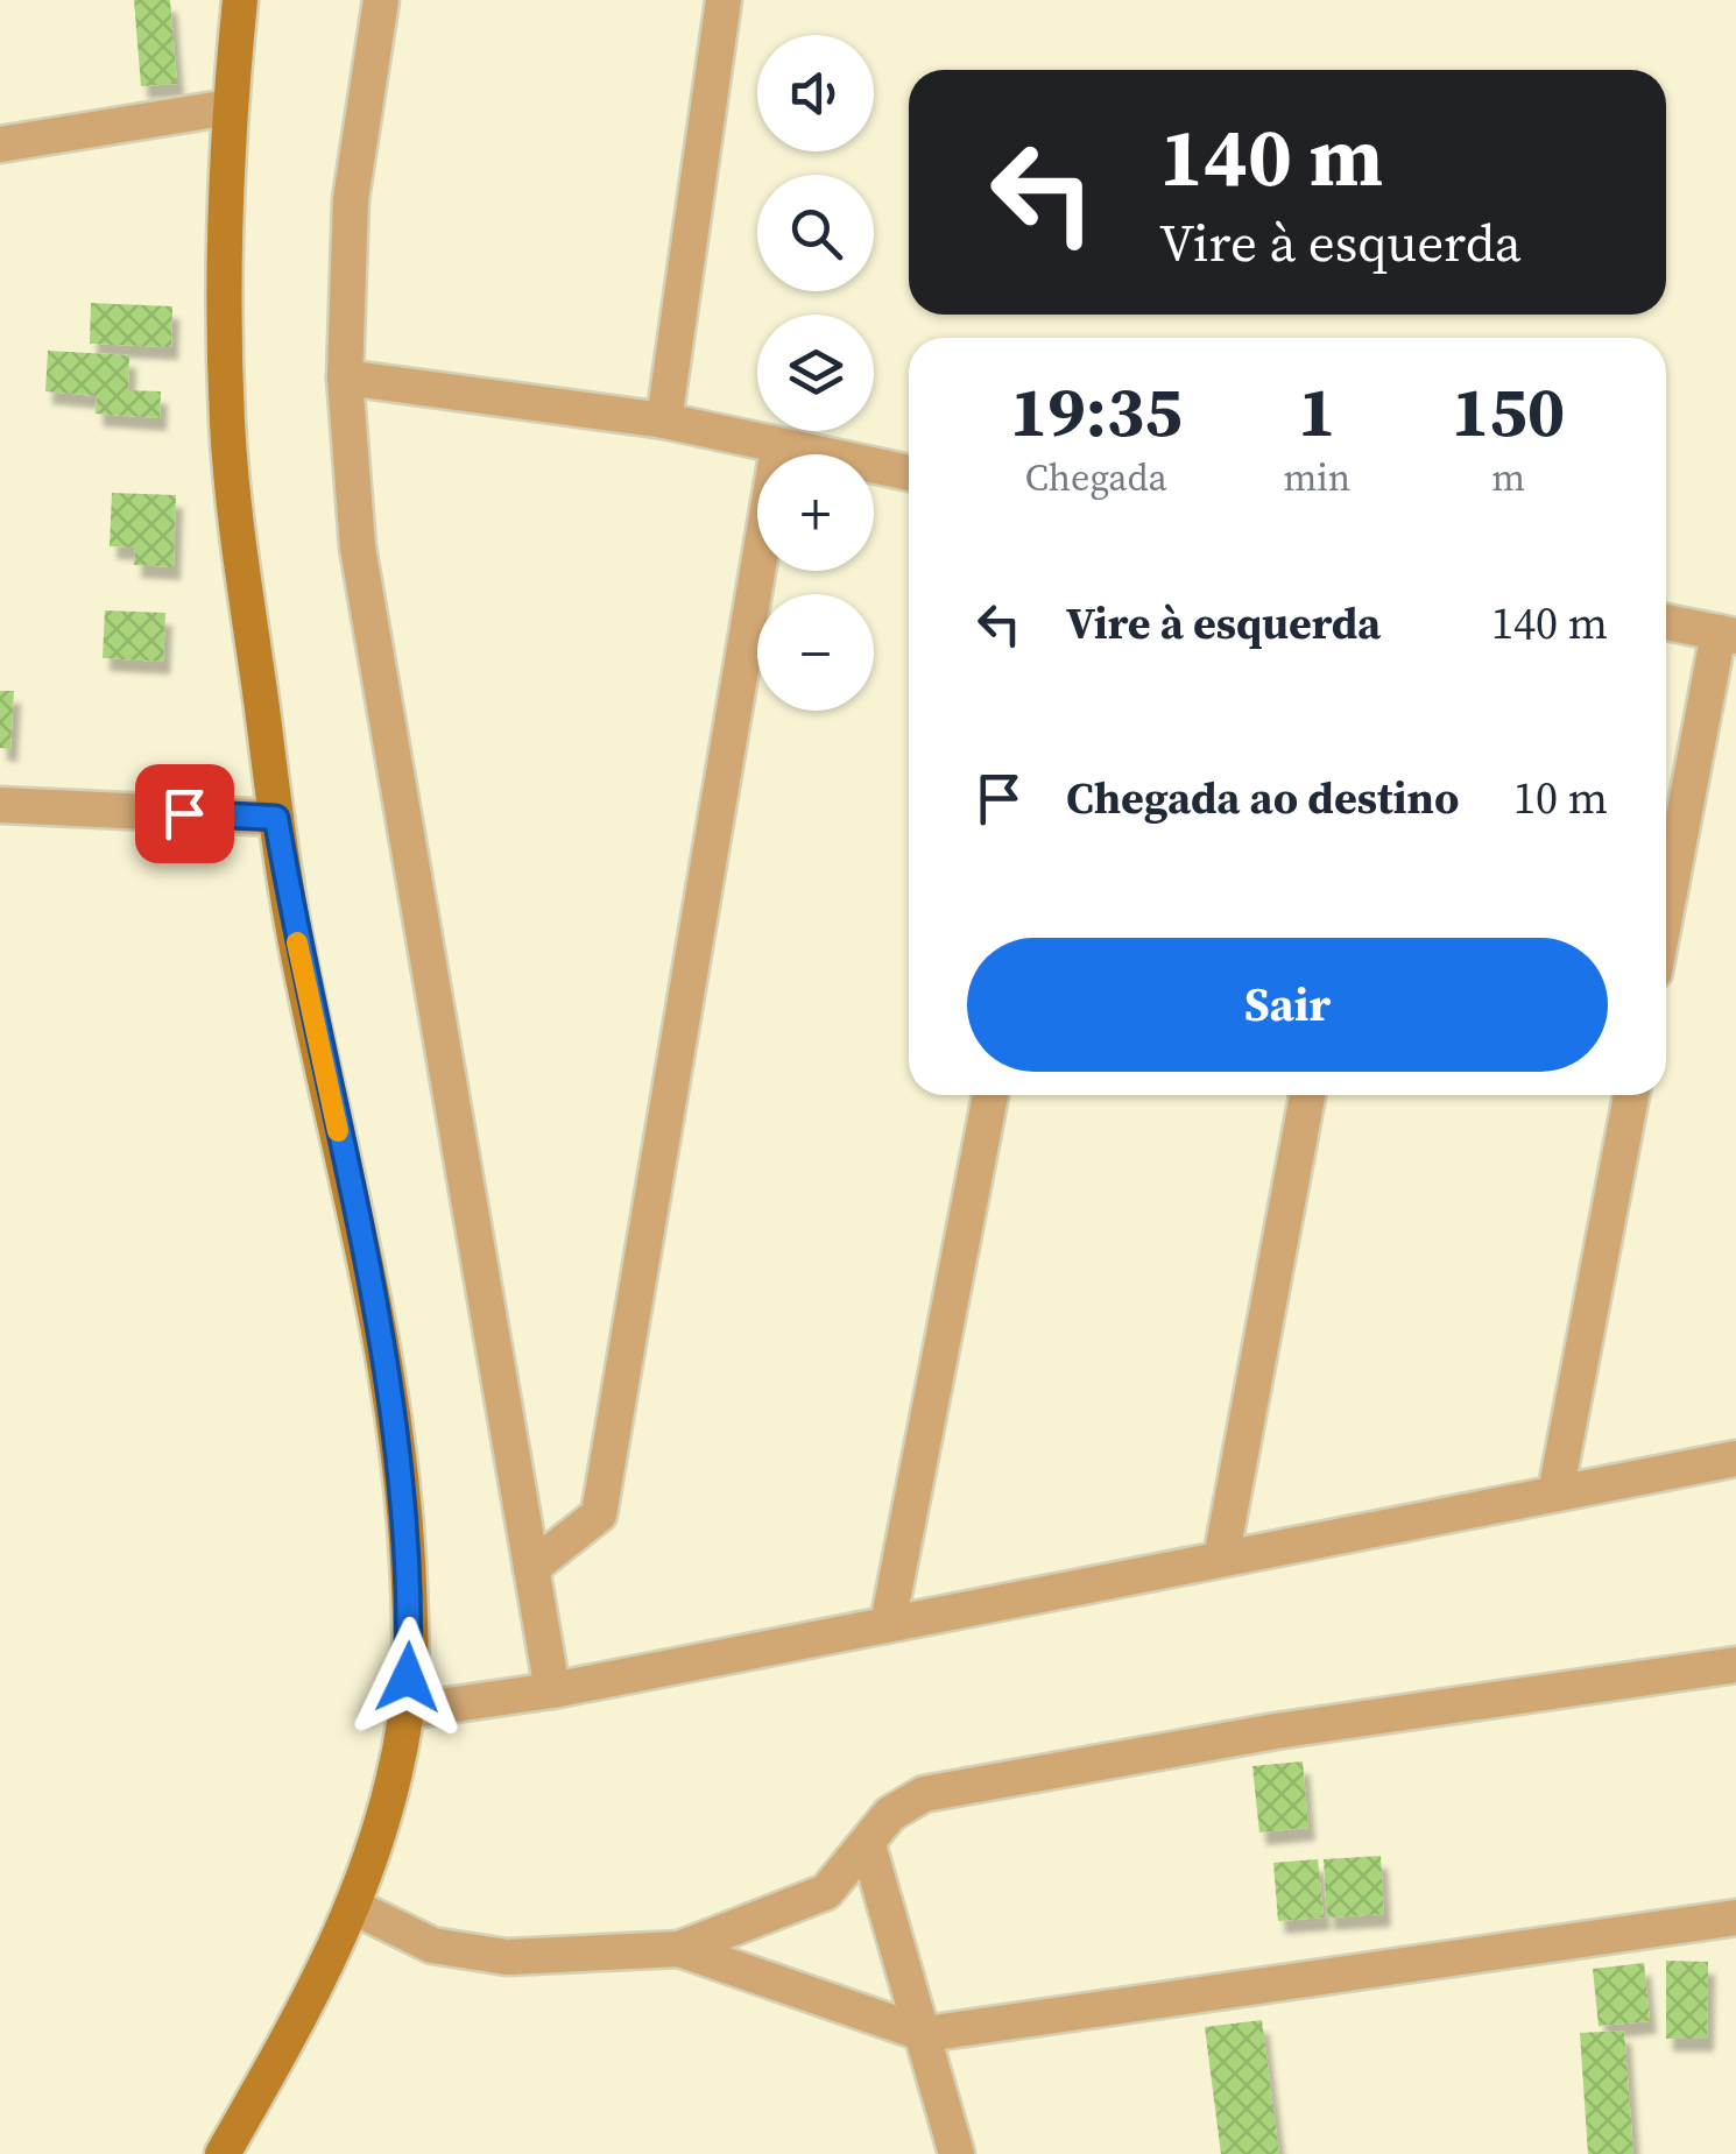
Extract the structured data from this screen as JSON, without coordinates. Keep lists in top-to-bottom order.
{
  "page": {
    "map_buttons": ["+", "−"],
    "turn": ["140 m", "Vire à esquerda"],
    "eta": [
      "19:35",
      "Chegada",
      "1",
      "min",
      "150",
      "m"
    ],
    "list": [
      {
        "name": "Vire à esquerda",
        "value": "140 m"
      },
      {
        "name": "Chegada ao destino",
        "value": "10 m"
      }
    ],
    "buttons": "Sair"
  }
}
